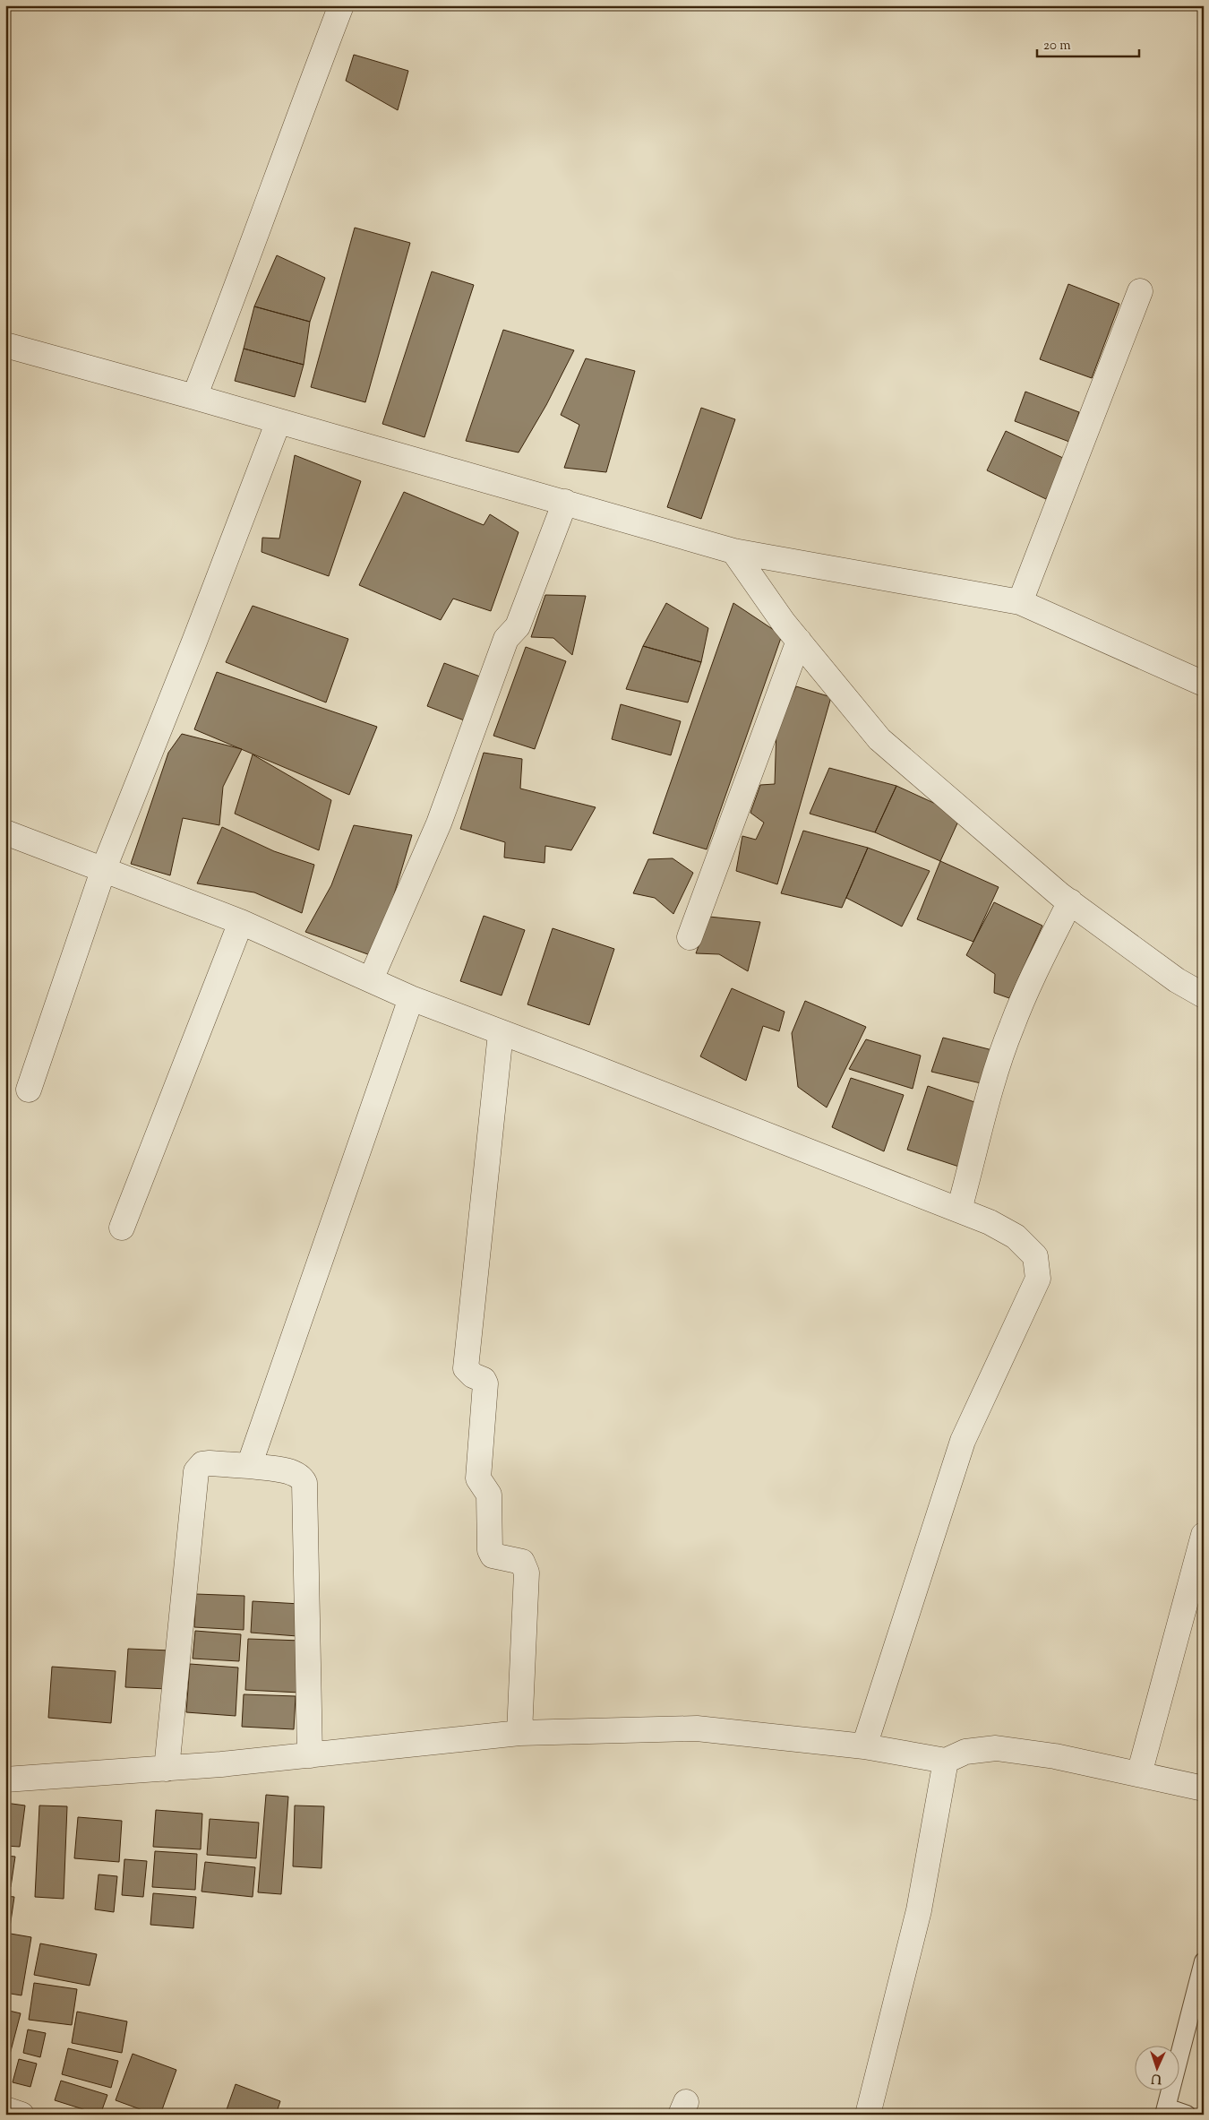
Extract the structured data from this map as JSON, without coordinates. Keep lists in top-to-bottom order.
{
  "scale_bar": "20 m",
  "north": "bottom"
}
